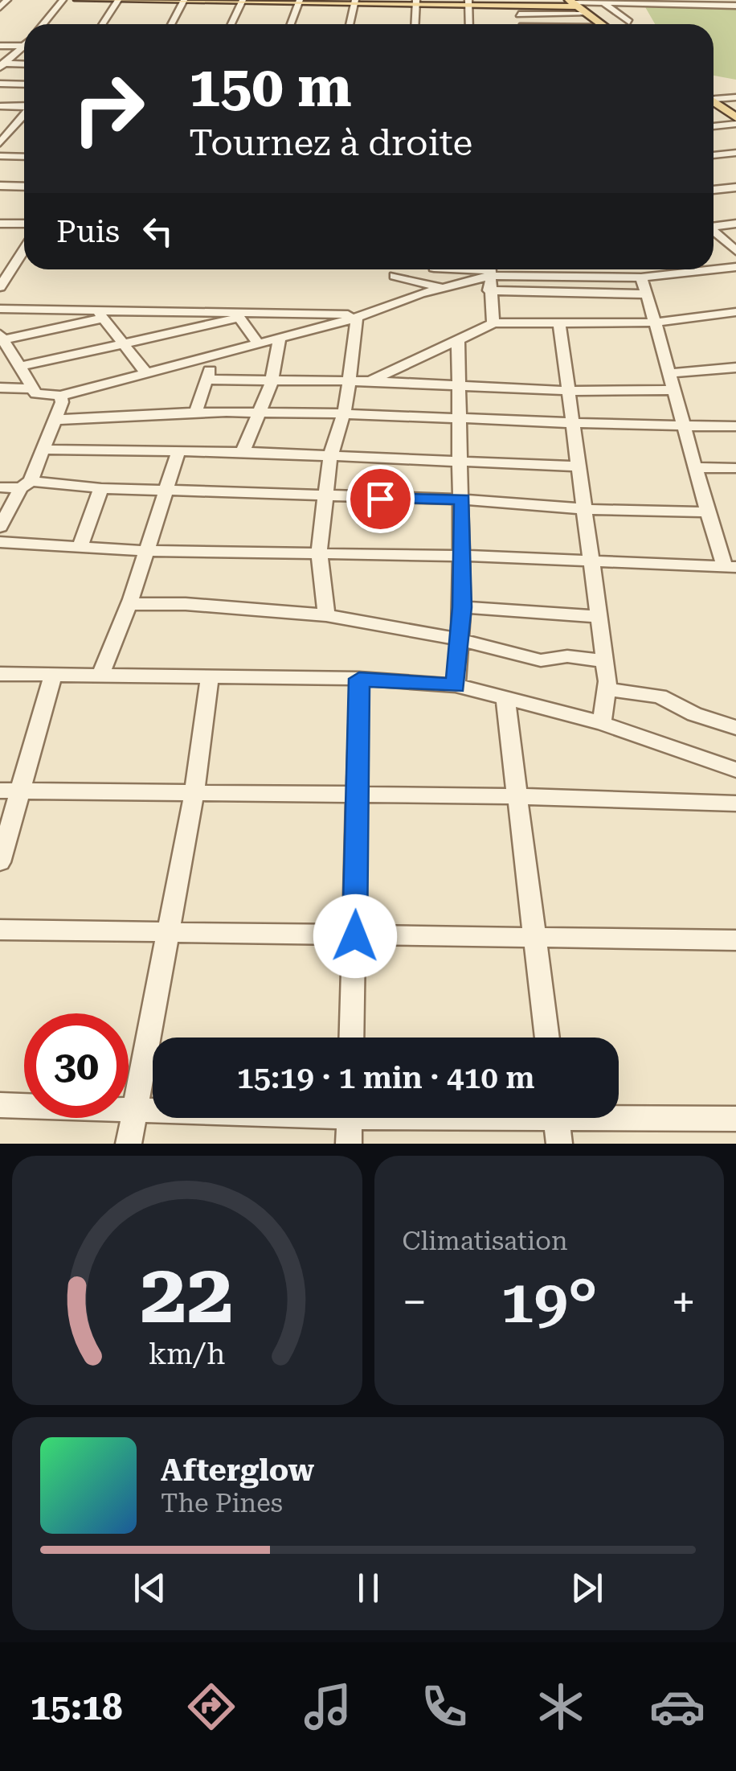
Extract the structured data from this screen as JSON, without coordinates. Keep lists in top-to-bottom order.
{
  "page": {
    "turn": ["150 m", "Tournez à droite"],
    "then": "Puis",
    "limit": "30",
    "trip": "15:19 · 1 min · 410 m",
    "tile": "Climatisation",
    "heat": ["−", "19°", "+"],
    "song": ["Afterglow", "The Pines"],
    "tabs": "15:18",
    "gauge": ["22", "km/h"]
  }
}
